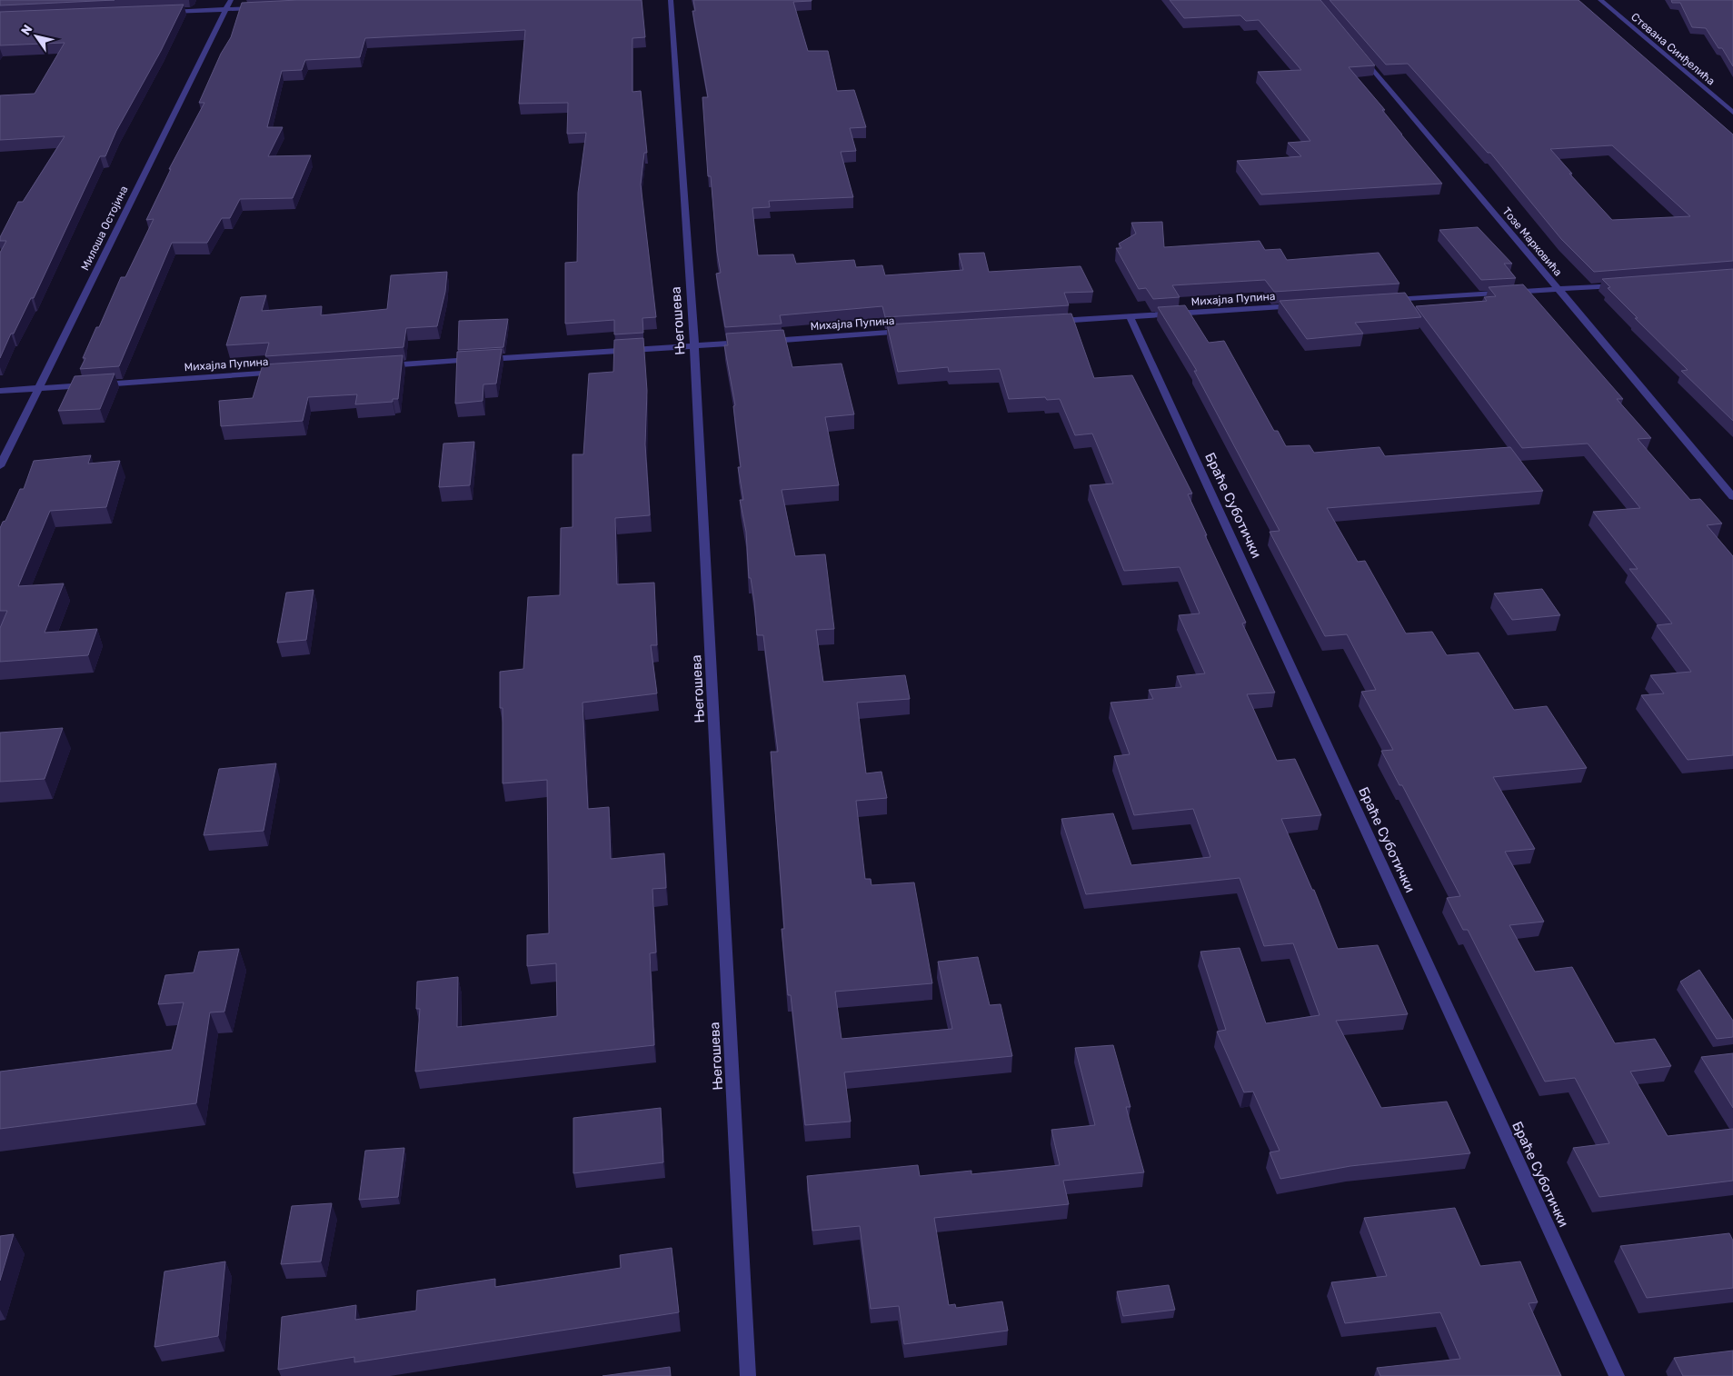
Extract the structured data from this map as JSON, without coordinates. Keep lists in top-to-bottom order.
{
  "streets": {
    "street": [
      "Стевана Синђелића",
      "Милоша Остојина",
      "Тозе Марковића",
      "Михајла Пупина",
      "Његошева",
      "Браће Суботички"
    ]
  },
  "crossings": [
    ["Милоша Остојина", "Михајла Пупина"],
    ["Михајла Пупина", "Браће Суботички"]
  ],
  "north": "top left"
}
